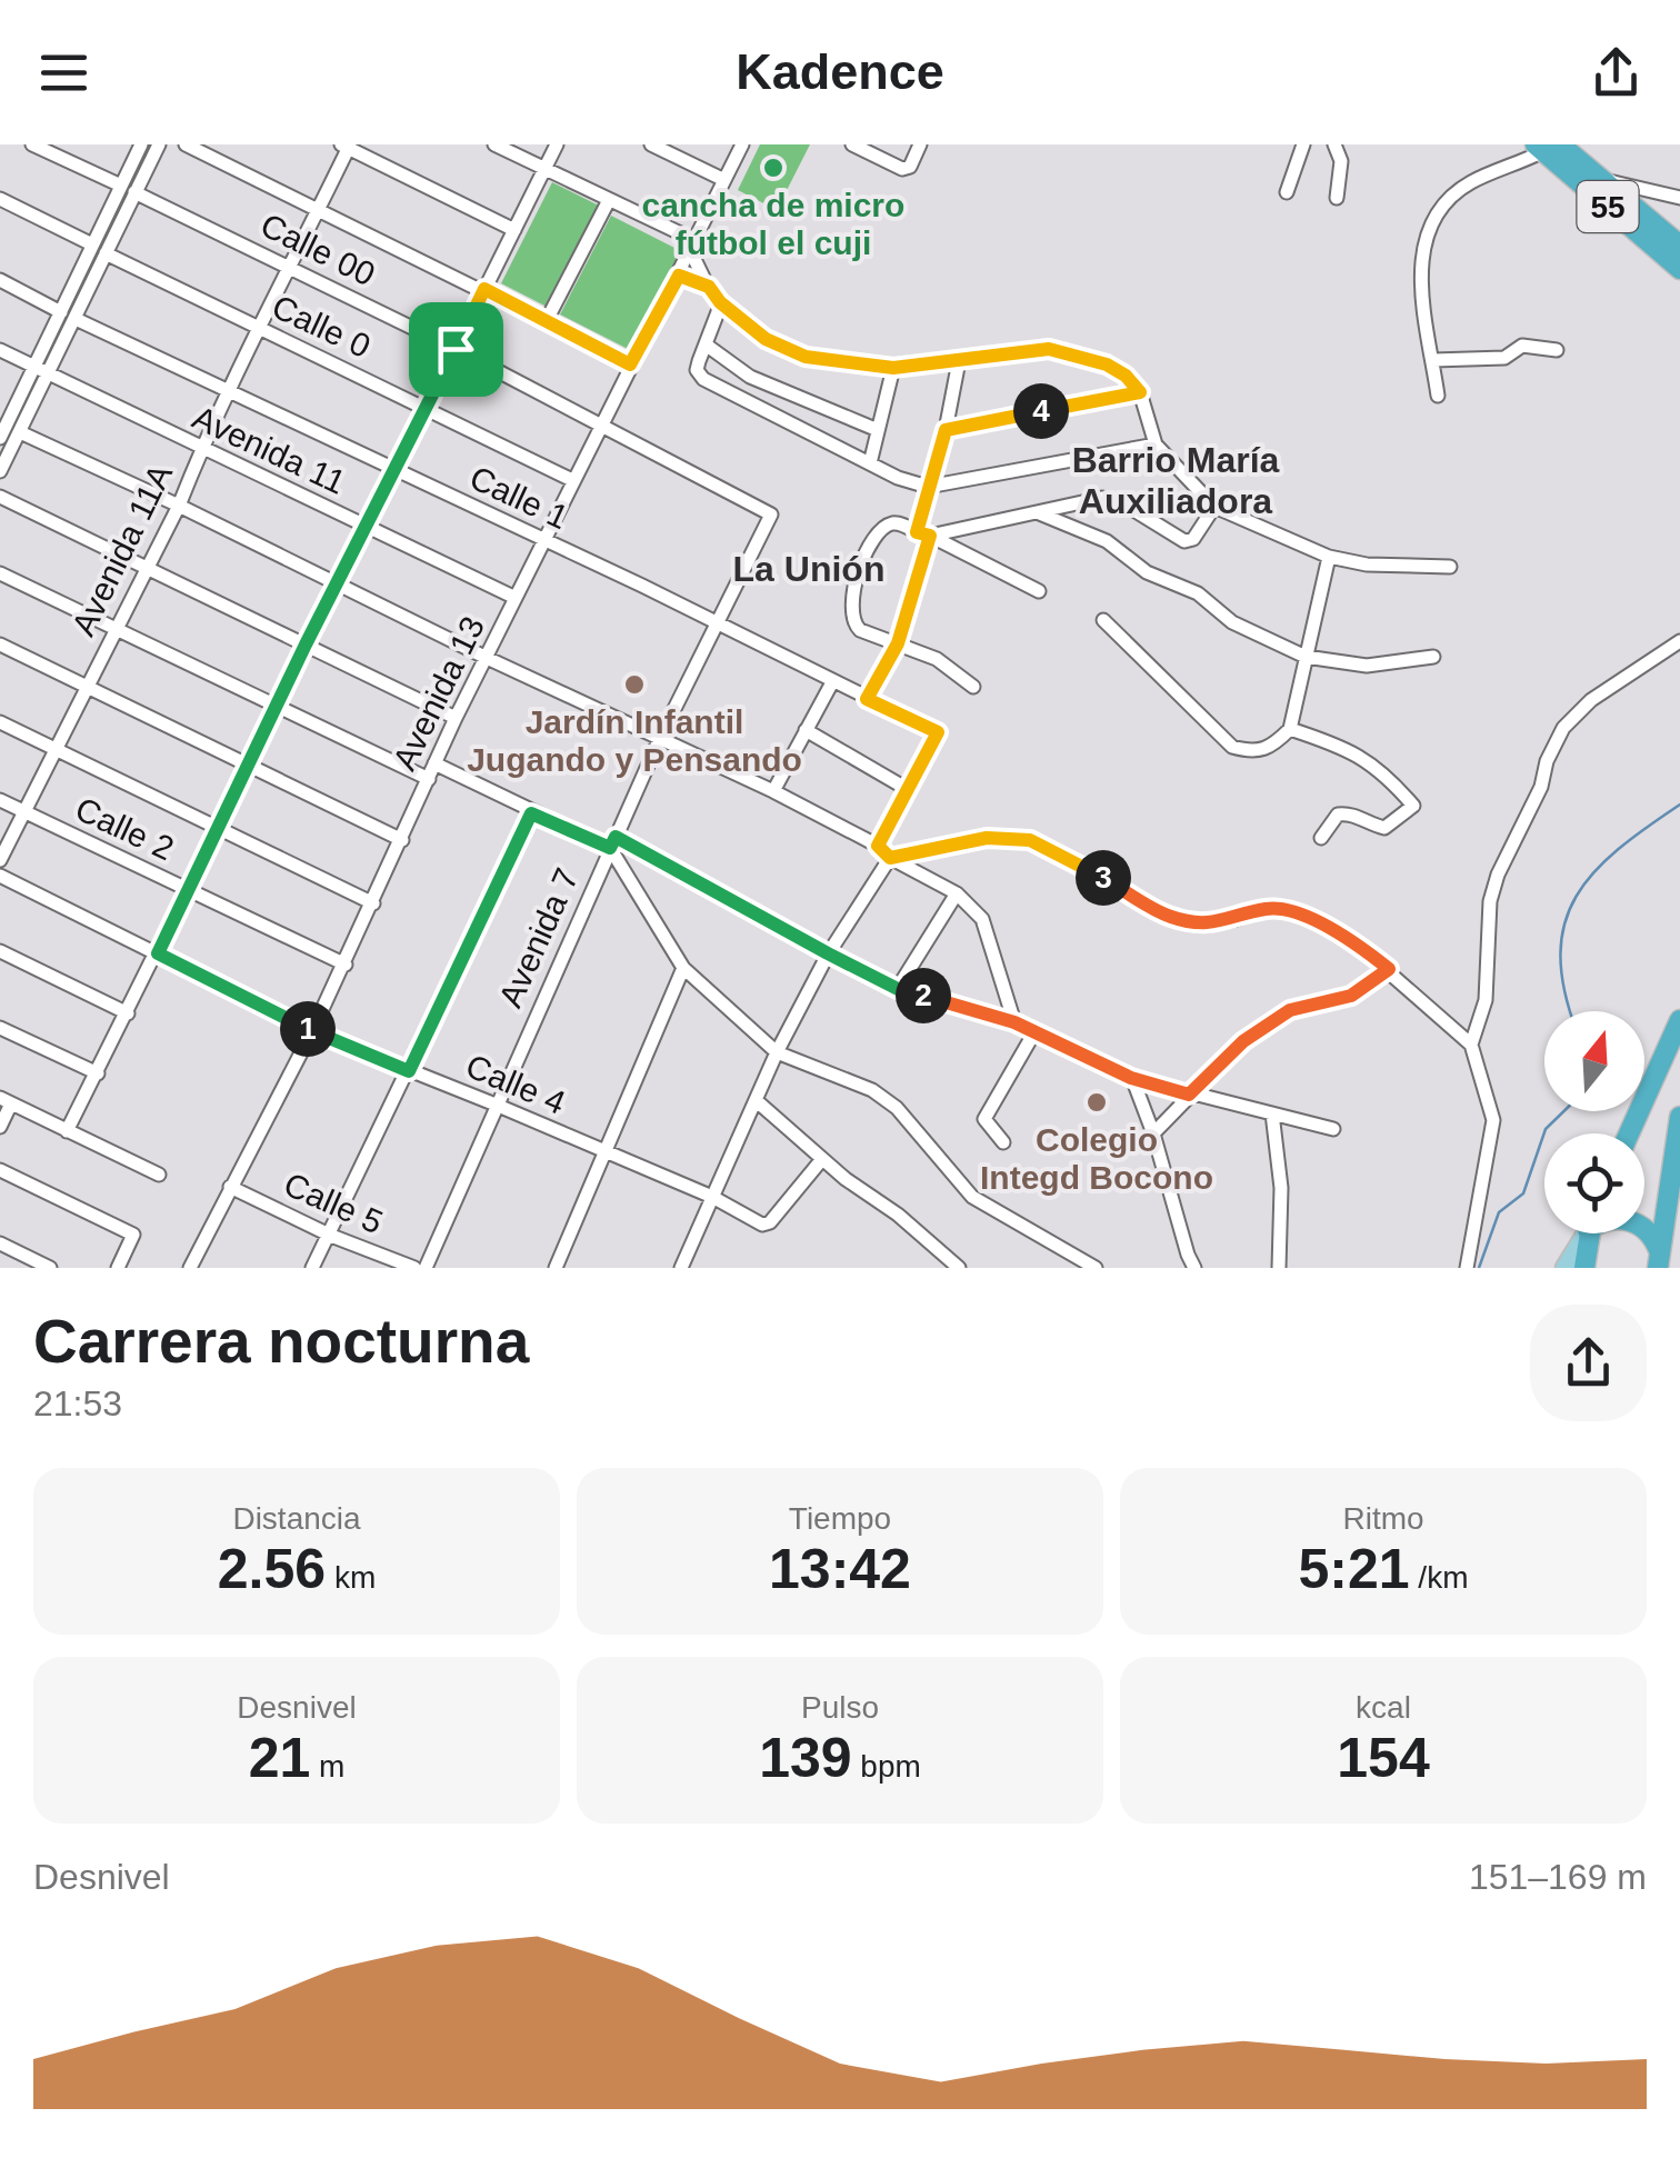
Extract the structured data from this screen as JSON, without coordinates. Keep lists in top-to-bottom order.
{
  "streets": {
    "highway": ["55"],
    "street": [
      "Calle 00",
      "Calle 0",
      "Avenida 11",
      "Calle 1",
      "Avenida 11A",
      "Avenida 13",
      "Calle 2",
      "Avenida 7",
      "Calle 4",
      "Calle 5"
    ]
  },
  "crossings": [
    ["Calle 00", "Avenida 11A"],
    ["Calle 00", "Avenida 13"],
    ["Calle 00", "Avenida 7"],
    ["Calle 0", "Avenida 11A"],
    ["Calle 0", "Avenida 13"],
    ["Avenida 11", "Avenida 11A"],
    ["Avenida 11", "Avenida 13"],
    ["Calle 1", "Avenida 11A"],
    ["Calle 1", "Avenida 13"],
    ["Calle 1", "Avenida 7"],
    ["Avenida 11A", "Calle 2"],
    ["Avenida 13", "Calle 2"],
    ["Avenida 13", "Calle 4"],
    ["Avenida 13", "Calle 5"],
    ["Avenida 7", "Calle 4"]
  ],
  "districts": ["Barrio María Auxiliadora", "La Unión"],
  "places": ["cancha de micro fútbol el cuji", "Jardín Infantil Jugando y Pensando", "Colegio Integd Bocono"],
  "north": "top",
  "page": {
    "header": "Kadence",
    "pins": [
      "4",
      "3",
      "2",
      "1"
    ],
    "heading": ["Carrera nocturna", "21:53"],
    "stats": [
      ["Distancia", "2.56 km"],
      ["Tiempo", "13:42"],
      ["Ritmo", "5:21 /km"],
      ["Desnivel", "21 m"],
      ["Pulso", "139 bpm"],
      ["kcal", "154"]
    ],
    "chart": ["Desnivel", "151–169 m"]
  }
}
